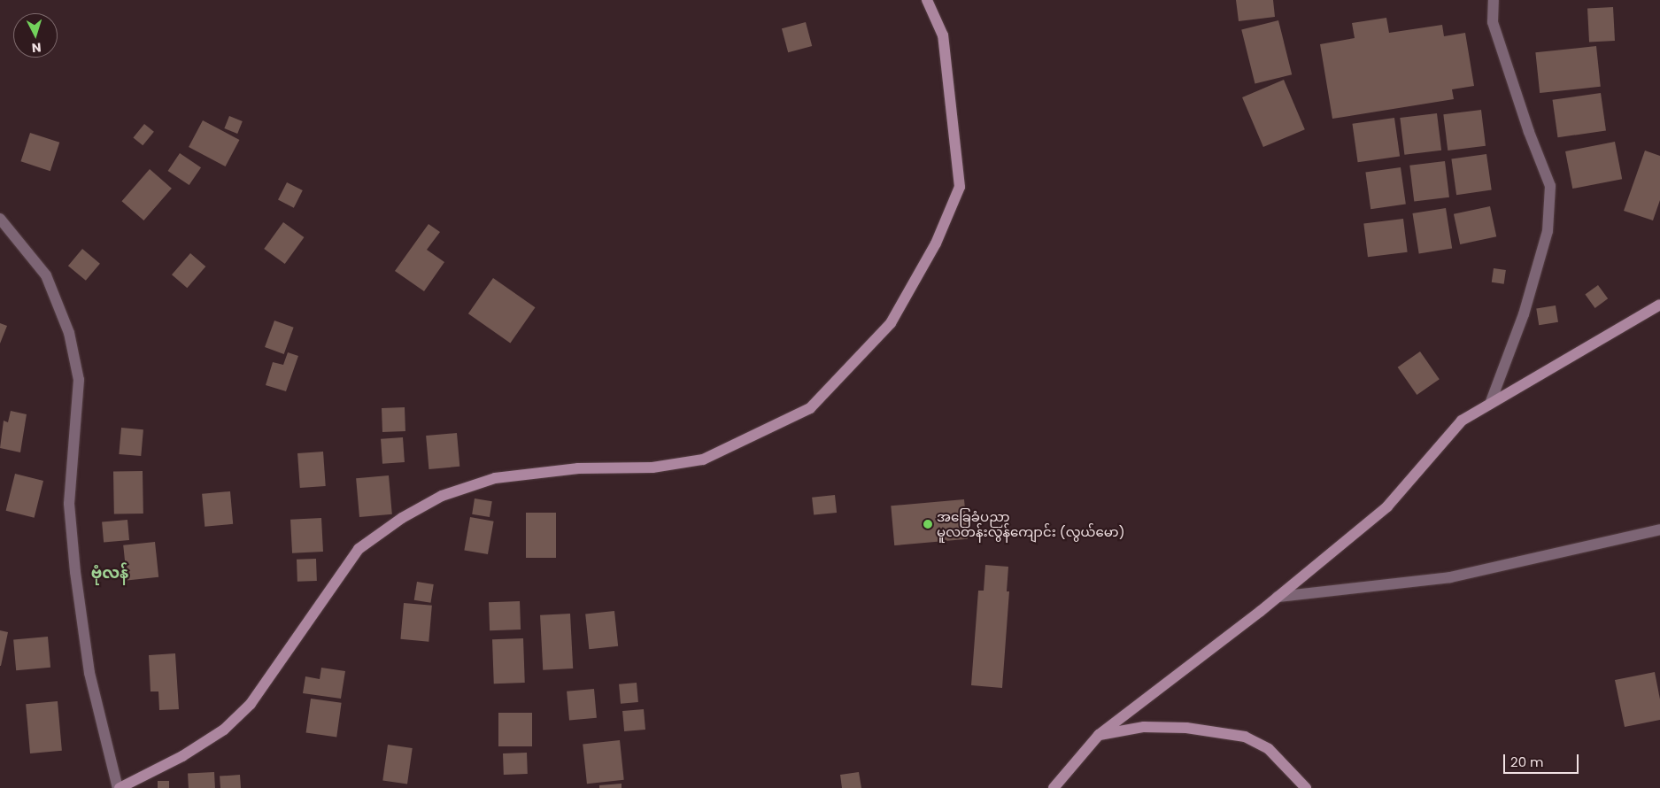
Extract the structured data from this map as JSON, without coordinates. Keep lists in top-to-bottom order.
{
  "districts": ["ဗုံလန်"],
  "places": ["အခြေခံပညာ မူလတန်းလွန်ကျောင်း (လွယ်မော)"],
  "scale_bar": "20 m",
  "north": "bottom"
}
